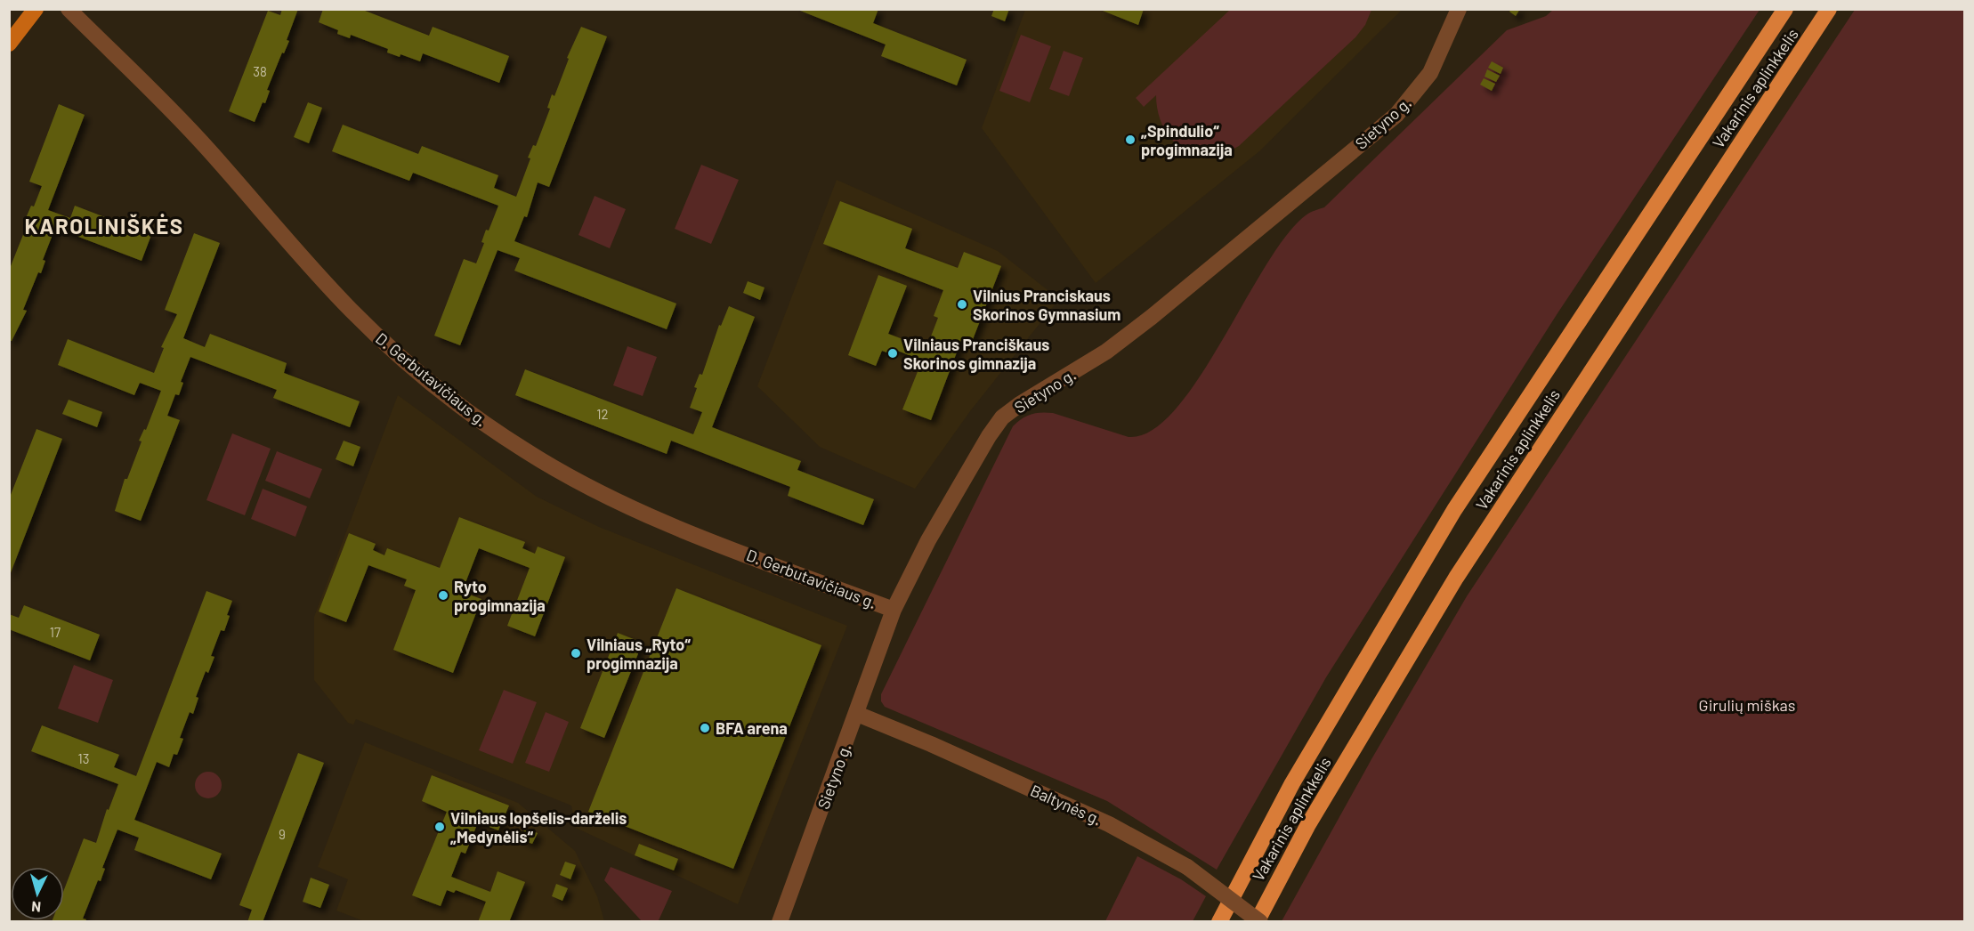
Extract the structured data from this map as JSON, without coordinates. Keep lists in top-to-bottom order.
{
  "streets": {
    "highway": ["Vakarinis aplinkkelis"],
    "street": ["Sietyno g.", "D. Gerbutavičiaus g.", "Baltynės g."]
  },
  "crossings": [
    ["Sietyno g.", "D. Gerbutavičiaus g."],
    ["Sietyno g.", "Baltynės g."]
  ],
  "districts": ["KAROLINIŠKĖS"],
  "parks": ["Girulių miškas"],
  "places": [
    "„Spindulio“ progimnazija",
    "Vilnius Pranciskaus Skorinos Gymnasium",
    "Vilniaus Pranciškaus Skorinos gimnazija",
    "Ryto progimnazija",
    "Vilniaus „Ryto“ progimnazija",
    "BFA arena",
    "Vilniaus lopšelis-darželis „Medynėlis“"
  ],
  "house_numbers": [
    "38",
    "12",
    "17",
    "13",
    "9"
  ],
  "north": "bottom"
}
